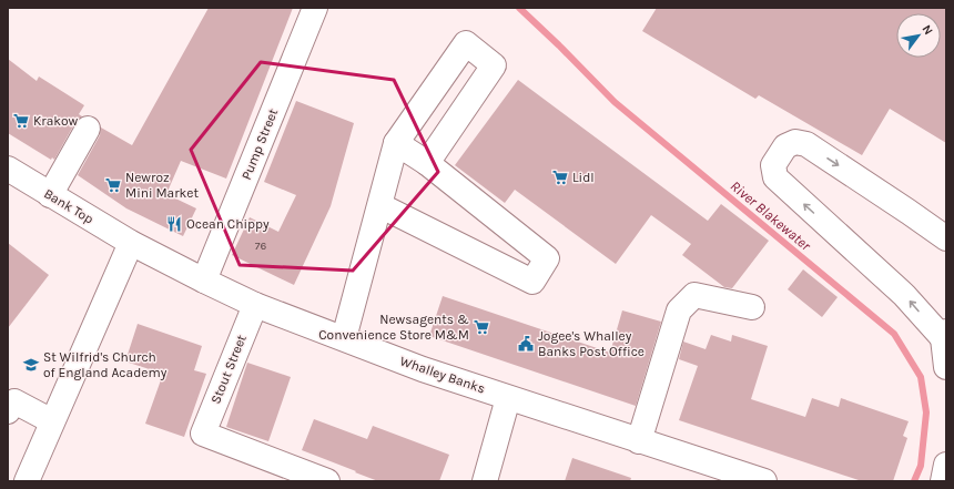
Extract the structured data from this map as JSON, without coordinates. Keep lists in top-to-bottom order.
{
  "streets": {
    "street": [
      "Pump Street",
      "Bank Top",
      "Stout Street",
      "Whalley Banks"
    ]
  },
  "crossings": [
    ["Pump Street", "Whalley Banks"],
    ["Bank Top", "Whalley Banks"],
    ["Stout Street", "Whalley Banks"]
  ],
  "water": ["River Blakewater"],
  "places": {
    "supermarket": [
      "Krakow",
      "Lidl",
      "Newroz Mini Market",
      "Newsagents & Convenience Store M&M"
    ],
    "restaurant": ["Ocean Chippy"],
    "public building": ["Jogee's Whalley Banks Post Office"],
    "school or university": ["St Wilfrid's Church of England Academy"]
  },
  "house_numbers": ["76"],
  "north": "top right"
}
